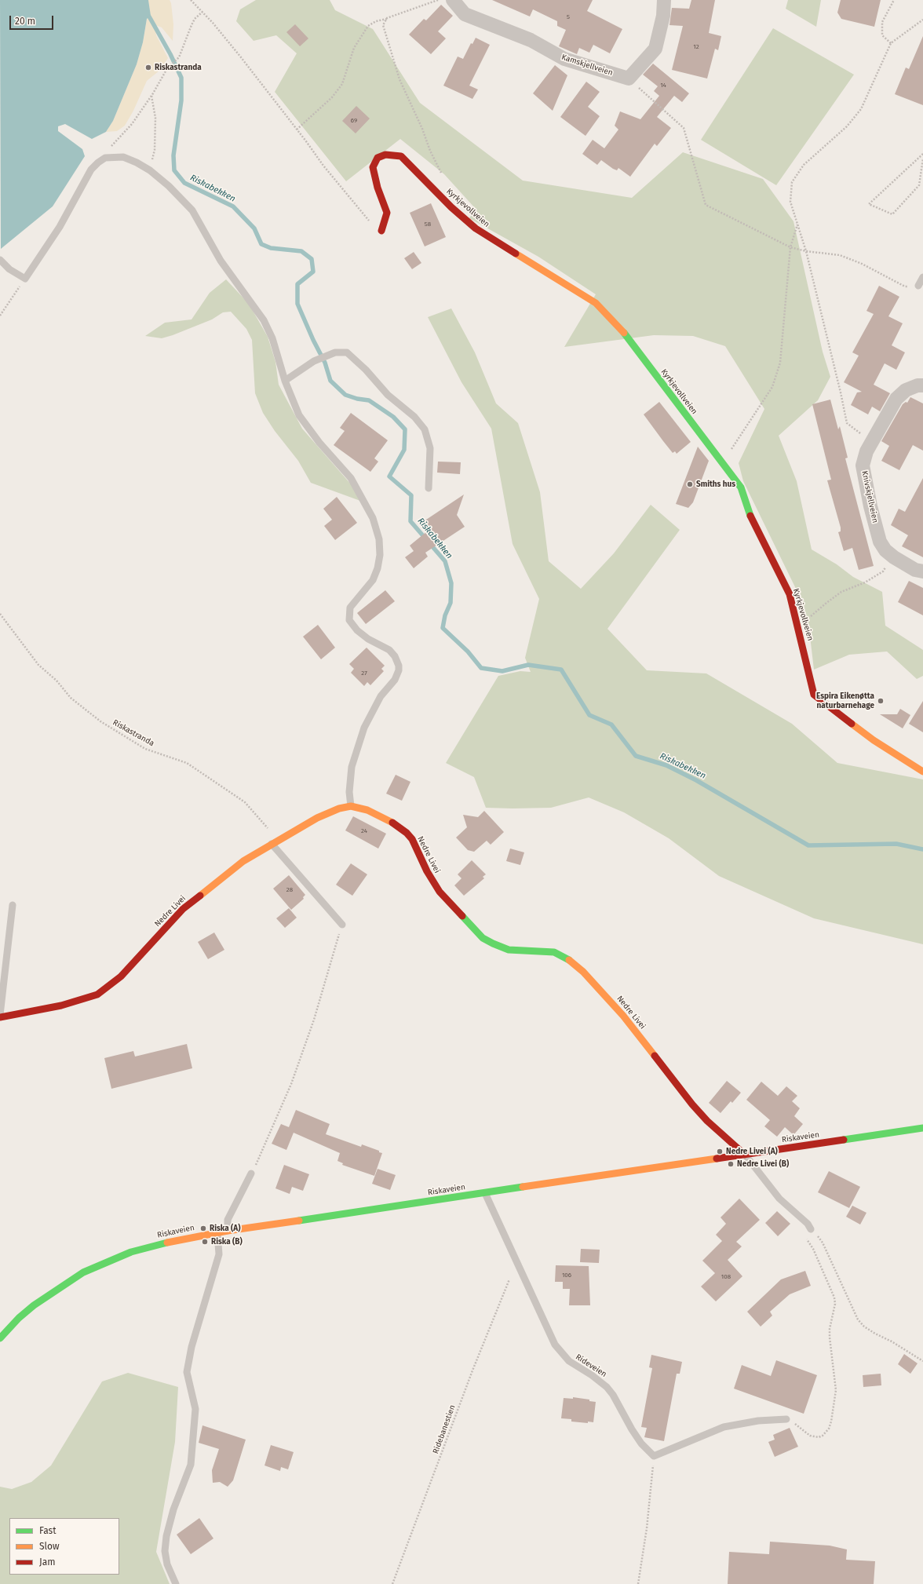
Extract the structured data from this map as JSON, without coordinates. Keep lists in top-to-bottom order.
{
  "streets": {
    "street": [
      "Kamskjellveien",
      "Kyrkjevollveien",
      "Knivskjellveien",
      "Nedre Livei",
      "Riskaveien"
    ],
    "lane": ["Rideveien"],
    "path": ["Riskastranda", "Ridebanestien"]
  },
  "crossings": [
    ["Riskastranda", "Nedre Livei"],
    ["Nedre Livei", "Riskaveien"],
    ["Riskaveien", "Rideveien"]
  ],
  "water": ["Riskabekken"],
  "places": [
    "Riskastranda",
    "Smiths hus",
    "Espira Eikenøtta naturbarnehage",
    "Nedre Livei (A)",
    "Nedre Livei (B)",
    "Riska (A)",
    "Riska (B)"
  ],
  "house_numbers": [
    "5",
    "12",
    "14",
    "69",
    "58",
    "27",
    "24",
    "28",
    "106",
    "108"
  ],
  "legend": ["Fast", "Slow", "Jam"],
  "scale_bar": "20 m"
}
